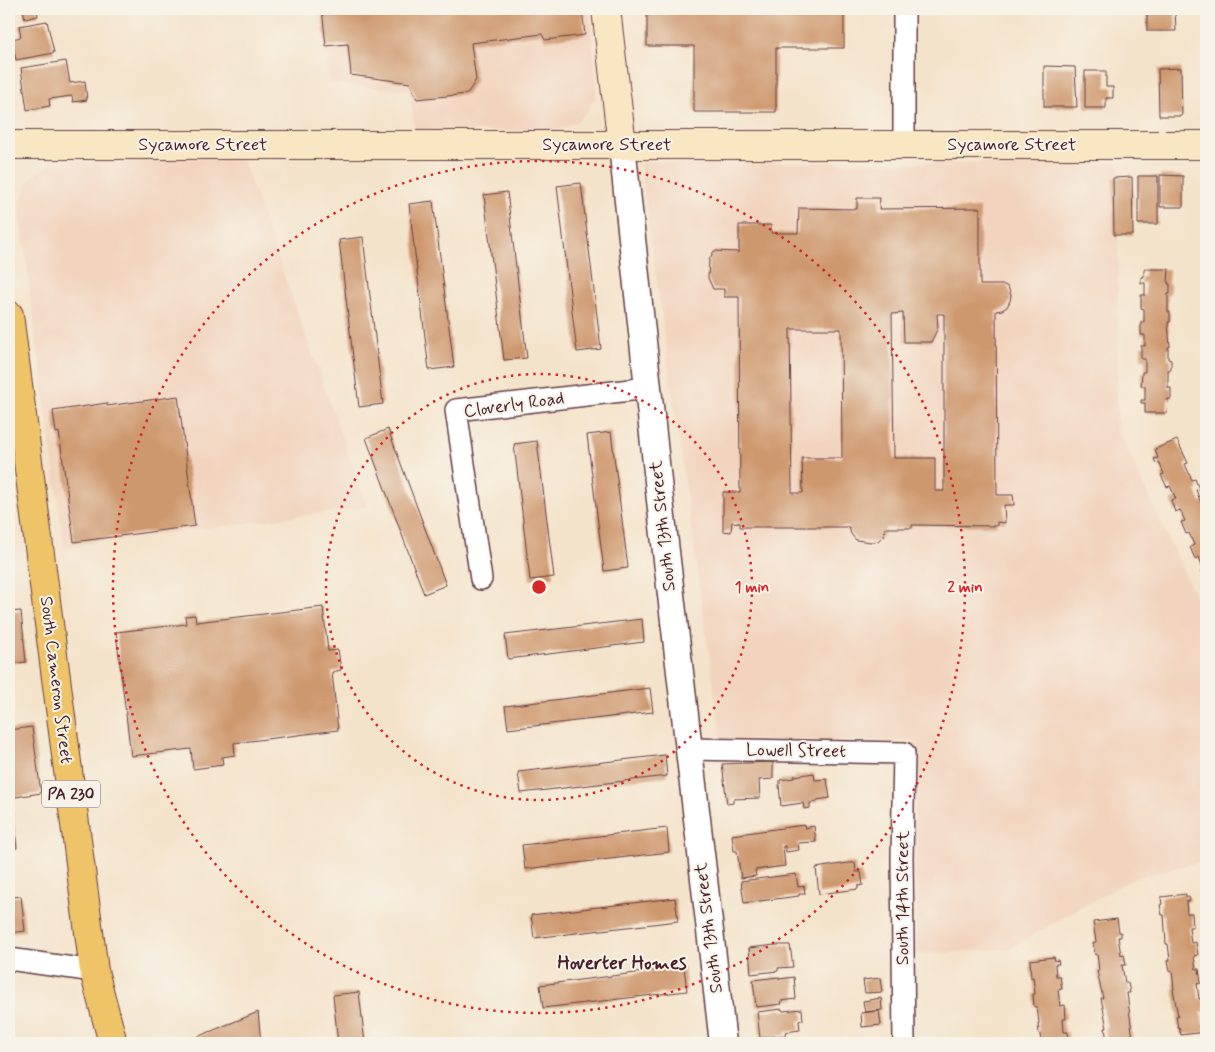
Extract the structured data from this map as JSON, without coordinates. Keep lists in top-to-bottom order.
{
  "streets": {
    "main road": [
      "Sycamore Street",
      "South 13th Street",
      "South Cameron Street",
      "PA 230"
    ],
    "street": ["Cloverly Road", "Lowell Street", "South 14th Street"]
  },
  "crossings": [
    ["Sycamore Street", "South 13th Street"],
    ["Cloverly Road", "South 13th Street"],
    ["South 13th Street", "Lowell Street"],
    ["Lowell Street", "South 14th Street"]
  ],
  "districts": ["Hoverter Homes"],
  "rings": ["1 min", "2 min"]
}
